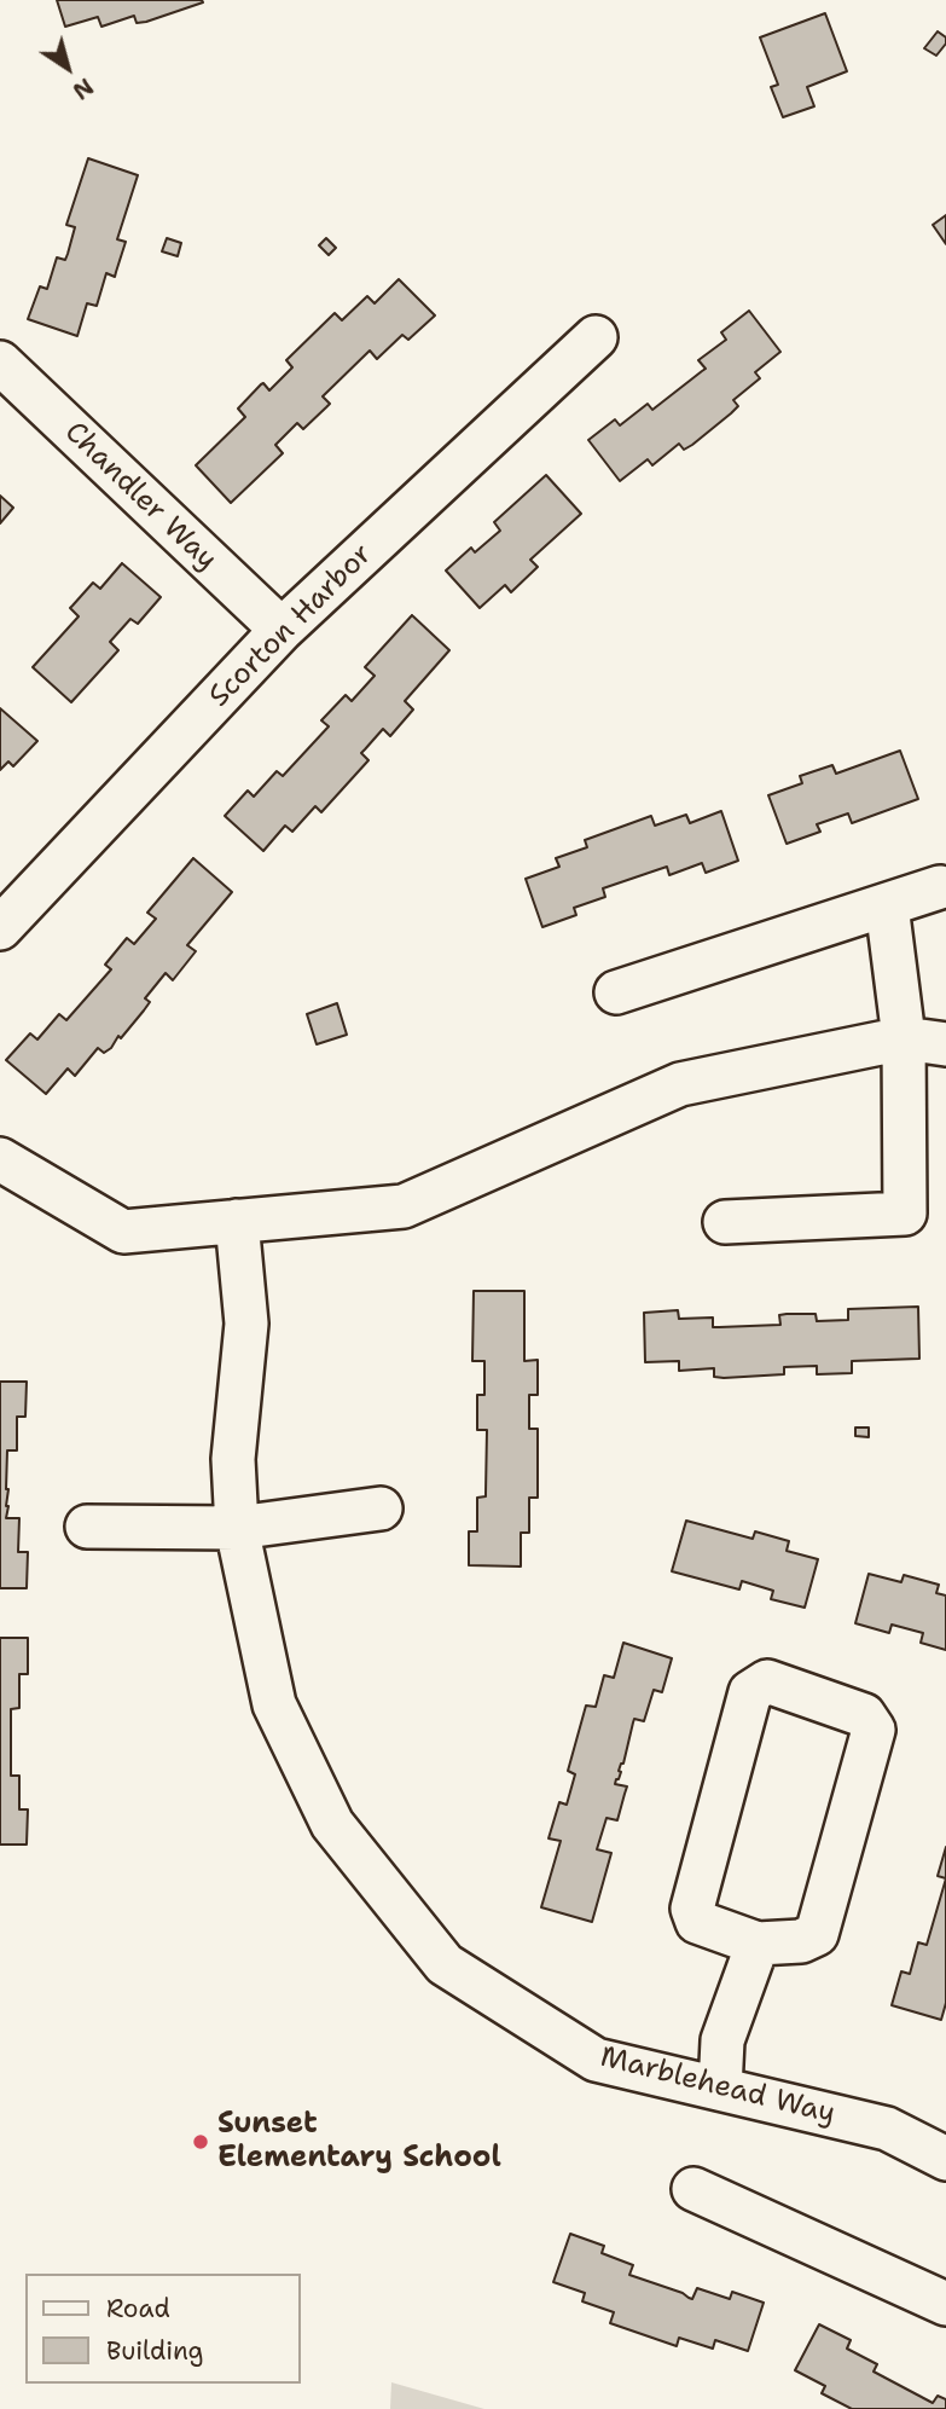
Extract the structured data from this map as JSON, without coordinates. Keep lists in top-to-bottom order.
{
  "streets": {
    "street": ["Chandler Way", "Scorton Harbor", "Marblehead Way"]
  },
  "crossings": [
    ["Chandler Way", "Scorton Harbor"]
  ],
  "places": ["Sunset Elementary School"],
  "legend": ["Road", "Building"],
  "north": "bottom right"
}
